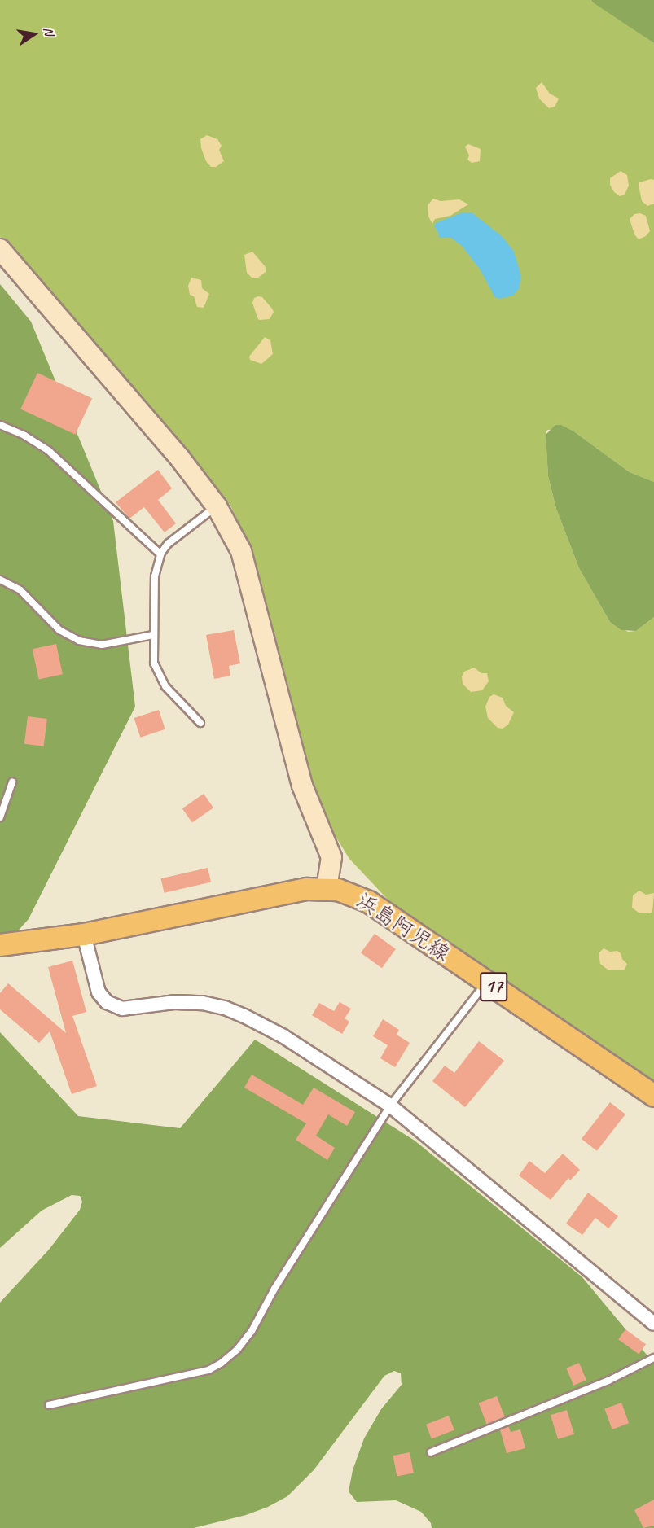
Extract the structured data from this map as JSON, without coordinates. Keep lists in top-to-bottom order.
{
  "streets": {
    "main road": ["浜島阿児線", "17"]
  },
  "north": "right"
}
